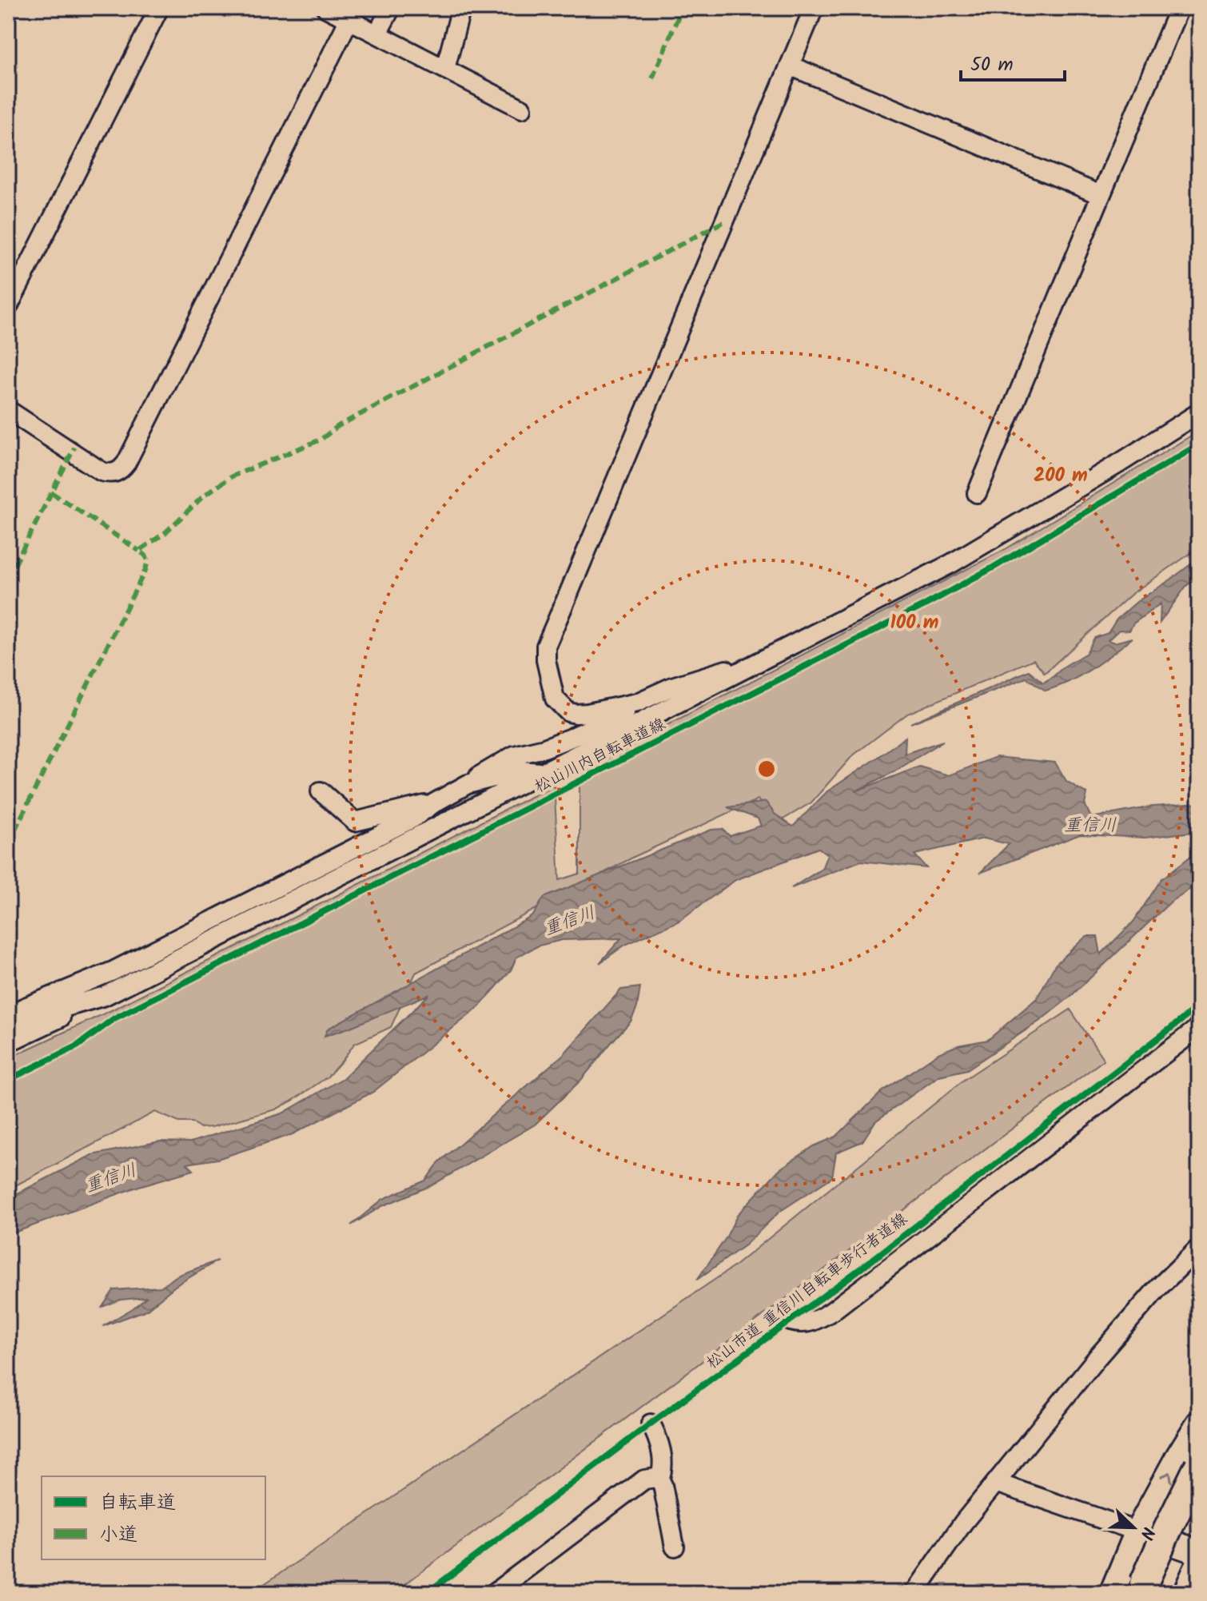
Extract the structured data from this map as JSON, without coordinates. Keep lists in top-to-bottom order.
{
  "streets": {
    "cycle path": ["松山川内自転車道線", "松山市道 重信川自転車歩行者道線"]
  },
  "water": ["重信川"],
  "legend": ["自転車道", "小道"],
  "scale_bar": "50 m",
  "north": "bottom right",
  "rings": ["200 m", "100 m"]
}
